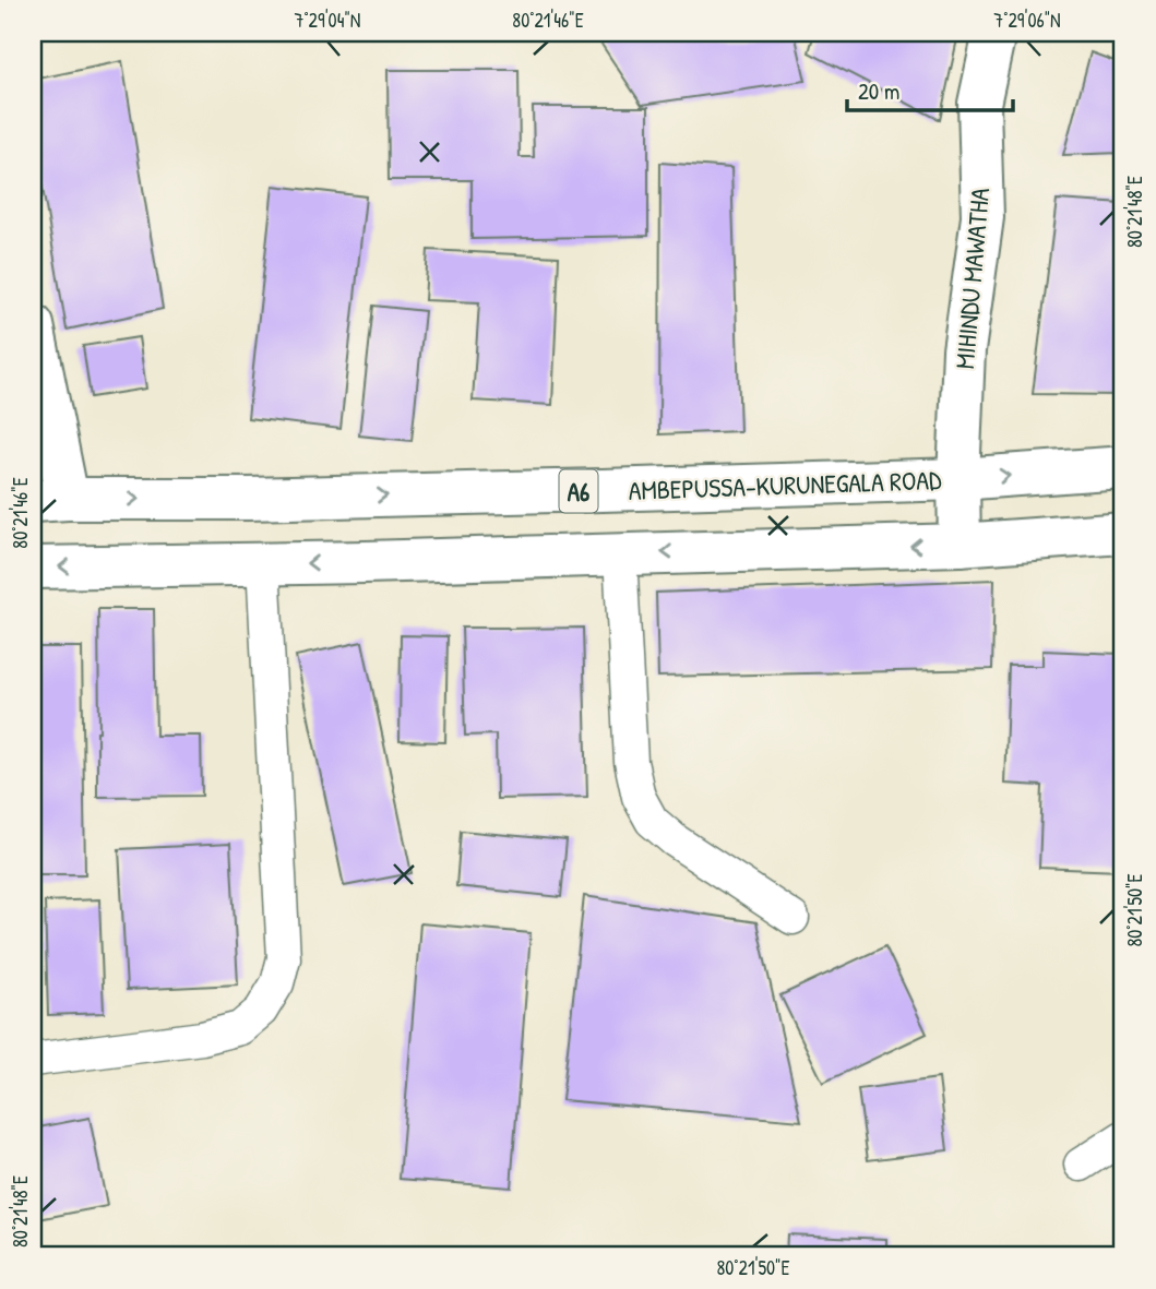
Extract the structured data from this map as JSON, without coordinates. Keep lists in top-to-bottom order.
{
  "streets": {
    "main road": ["MIHINDU MAWATHA", "AMBEPUSSA-KURUNEGALA ROAD", "A6"]
  },
  "crossings": [
    ["MIHINDU MAWATHA", "AMBEPUSSA-KURUNEGALA ROAD"]
  ],
  "scale_bar": "20 m",
  "coordinates": [
    "7°29'04\"N",
    "80°21'46\"E",
    "7°29'06\"N",
    "80°21'48\"E",
    "80°21'50\"E"
  ]
}
